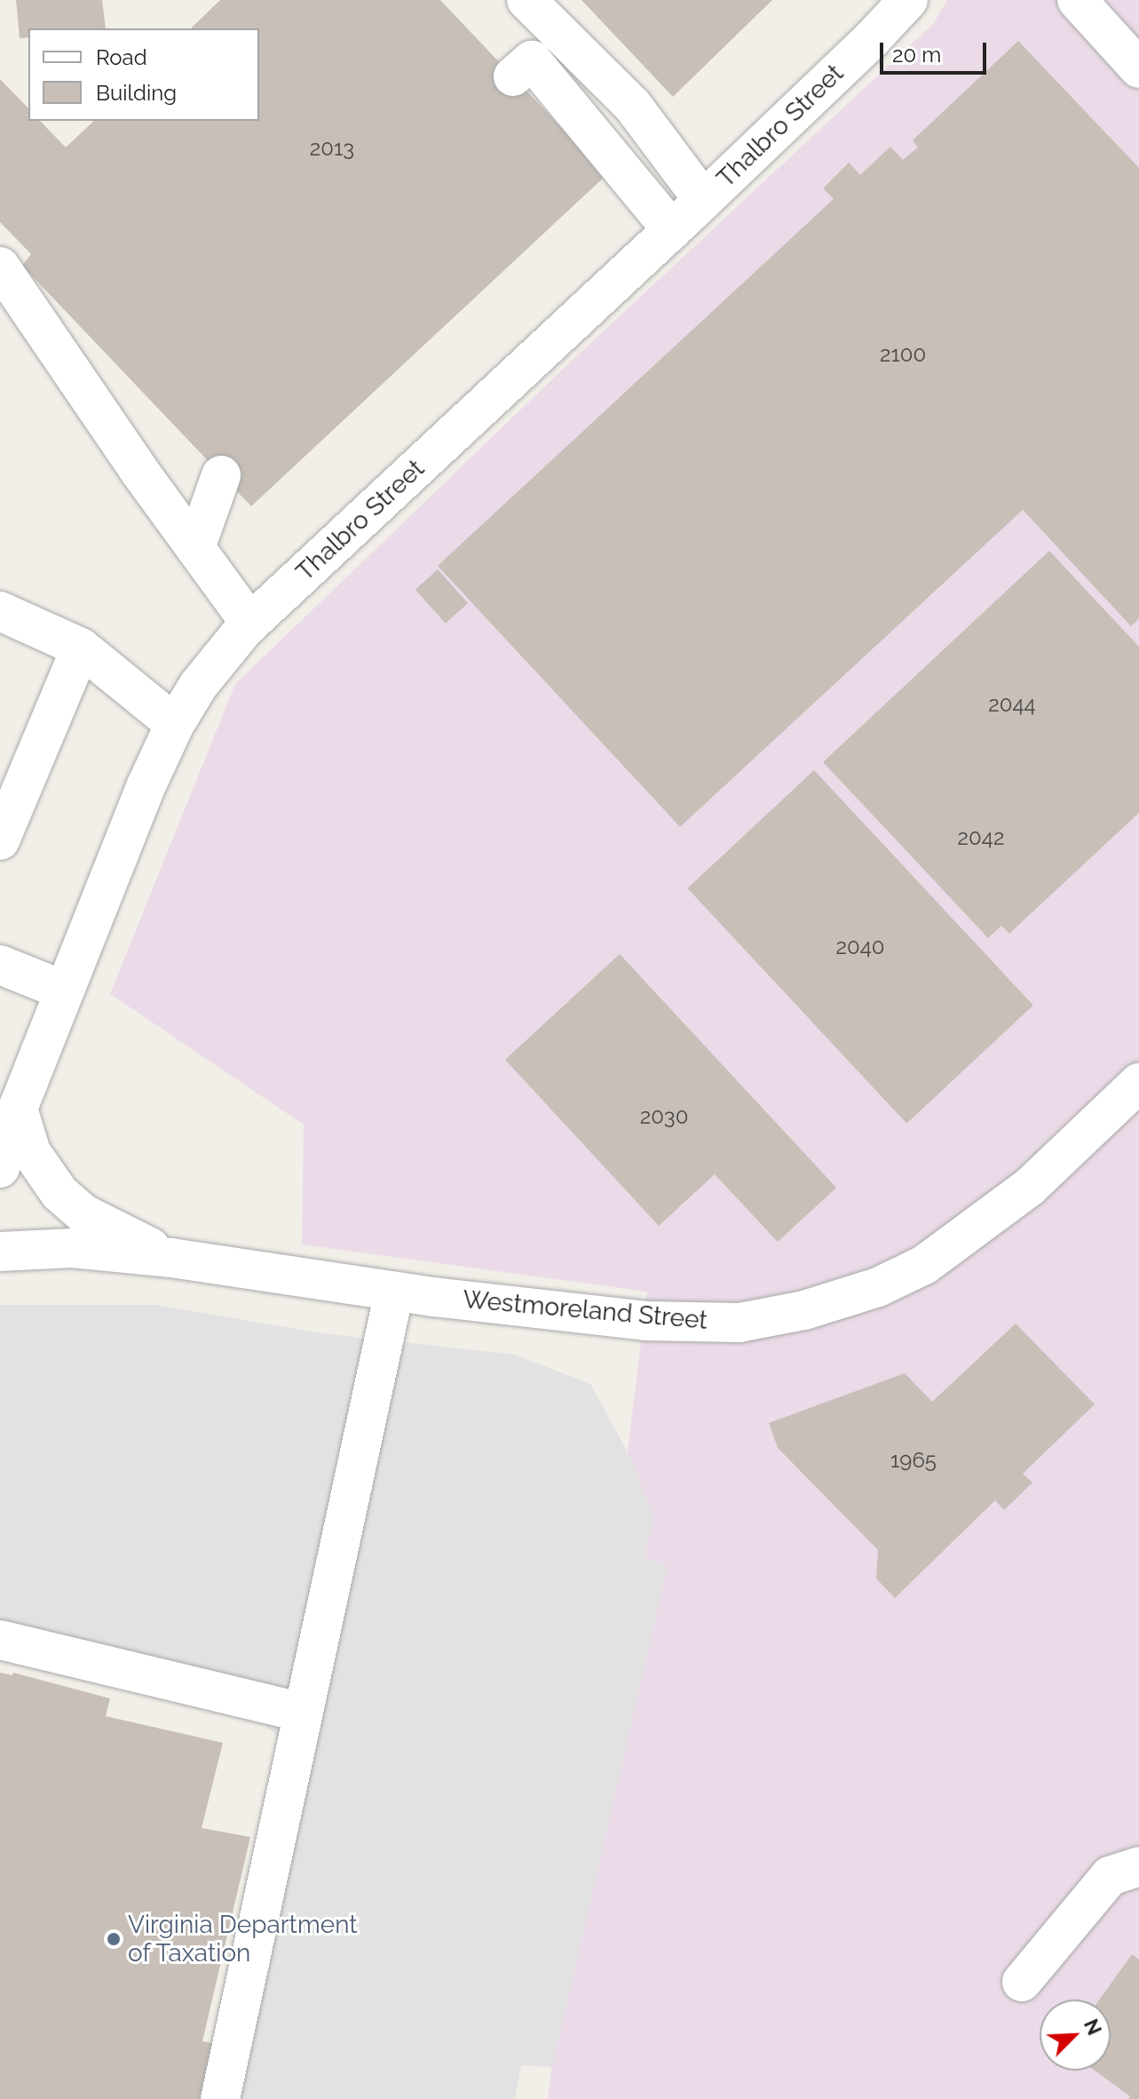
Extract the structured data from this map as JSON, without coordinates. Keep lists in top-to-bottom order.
{
  "streets": {
    "street": ["Thalbro Street", "Westmoreland Street"]
  },
  "places": ["Virginia Department of Taxation"],
  "house_numbers": [
    "2013",
    "2100",
    "2044",
    "2042",
    "2040",
    "2030",
    "1965"
  ],
  "legend": ["Road", "Building"],
  "scale_bar": "20 m",
  "north": "top right"
}
